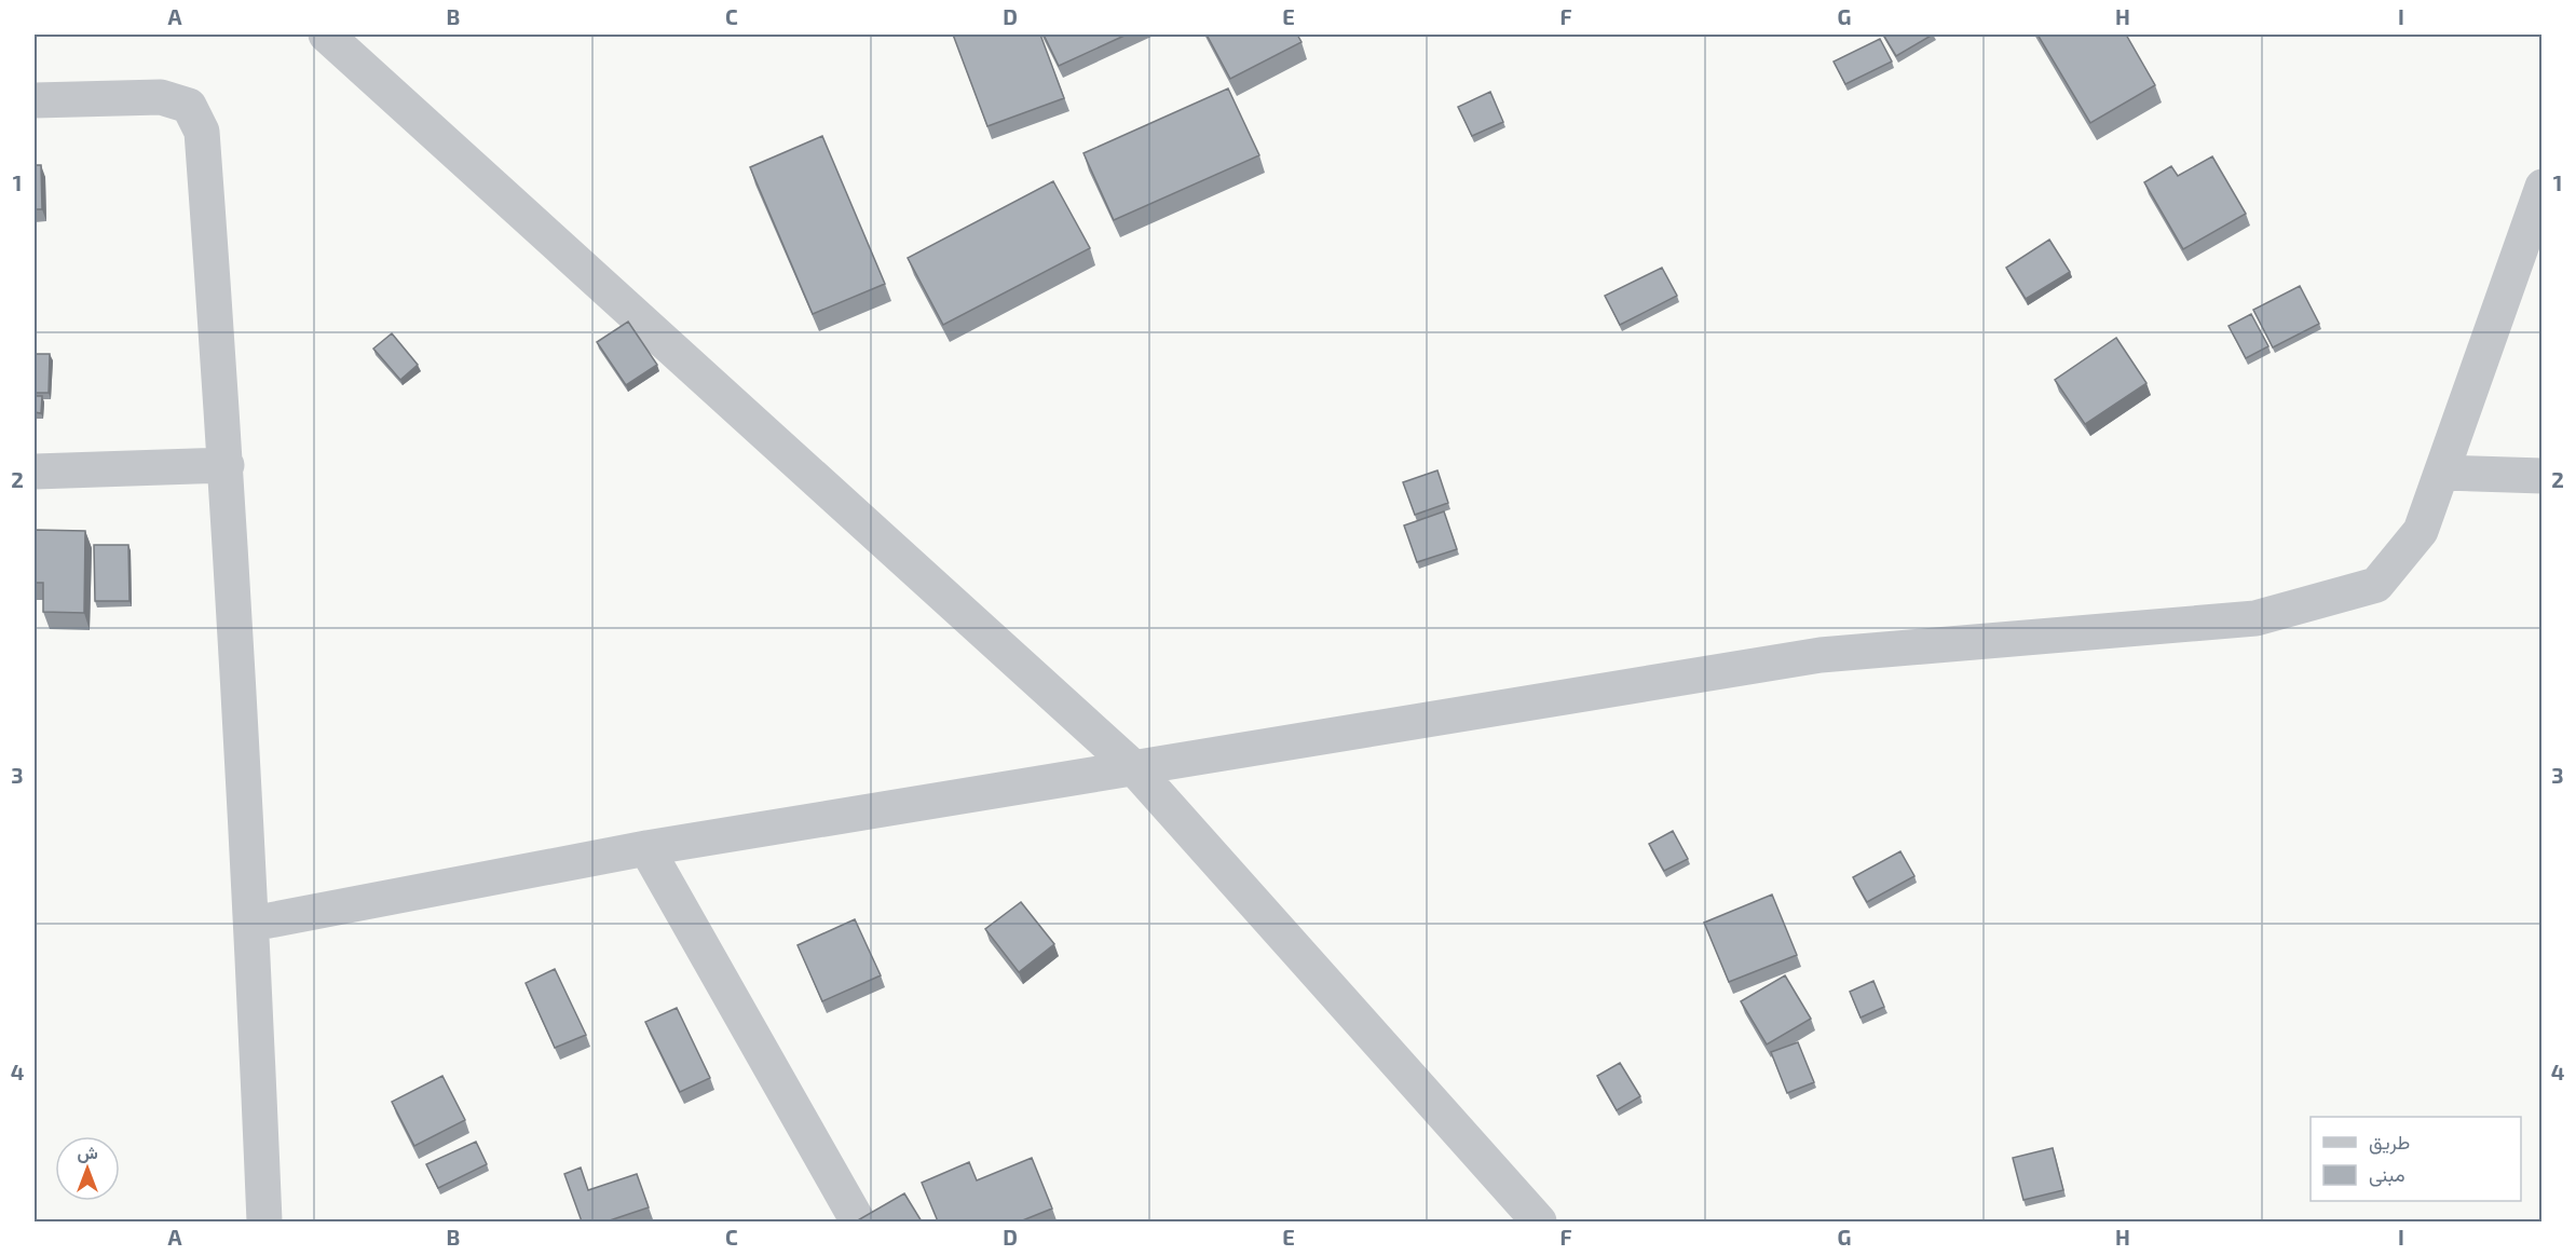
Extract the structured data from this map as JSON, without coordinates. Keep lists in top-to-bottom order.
{
  "legend": ["طريق", "مبنى"],
  "north": "top",
  "grid": {
    "columns": [
      "A",
      "B",
      "C",
      "D",
      "E",
      "F",
      "G",
      "H",
      "I"
    ],
    "rows": [
      "1",
      "2",
      "3",
      "4"
    ]
  }
}
